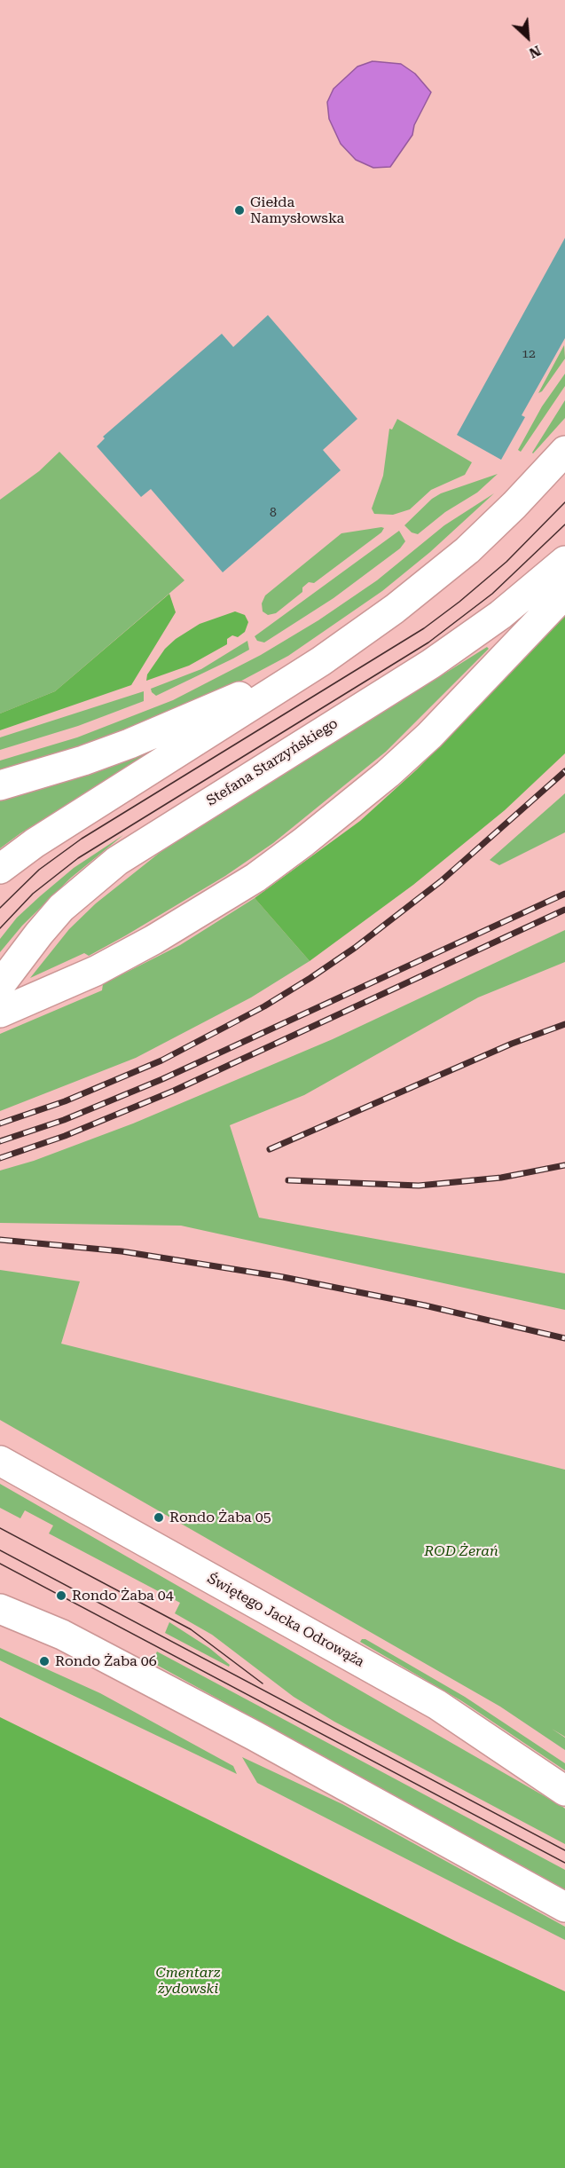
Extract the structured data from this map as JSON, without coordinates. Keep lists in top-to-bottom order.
{
  "streets": {
    "main road": ["Stefana Starzyńskiego", "Świętego Jacka Odrowąża"]
  },
  "parks": ["ROD Żerań", "Cmentarz żydowski"],
  "places": [
    "Giełda Namysłowska",
    "Rondo Żaba 05",
    "Rondo Żaba 04",
    "Rondo Żaba 06"
  ],
  "house_numbers": ["12", "8"],
  "north": "bottom right"
}
